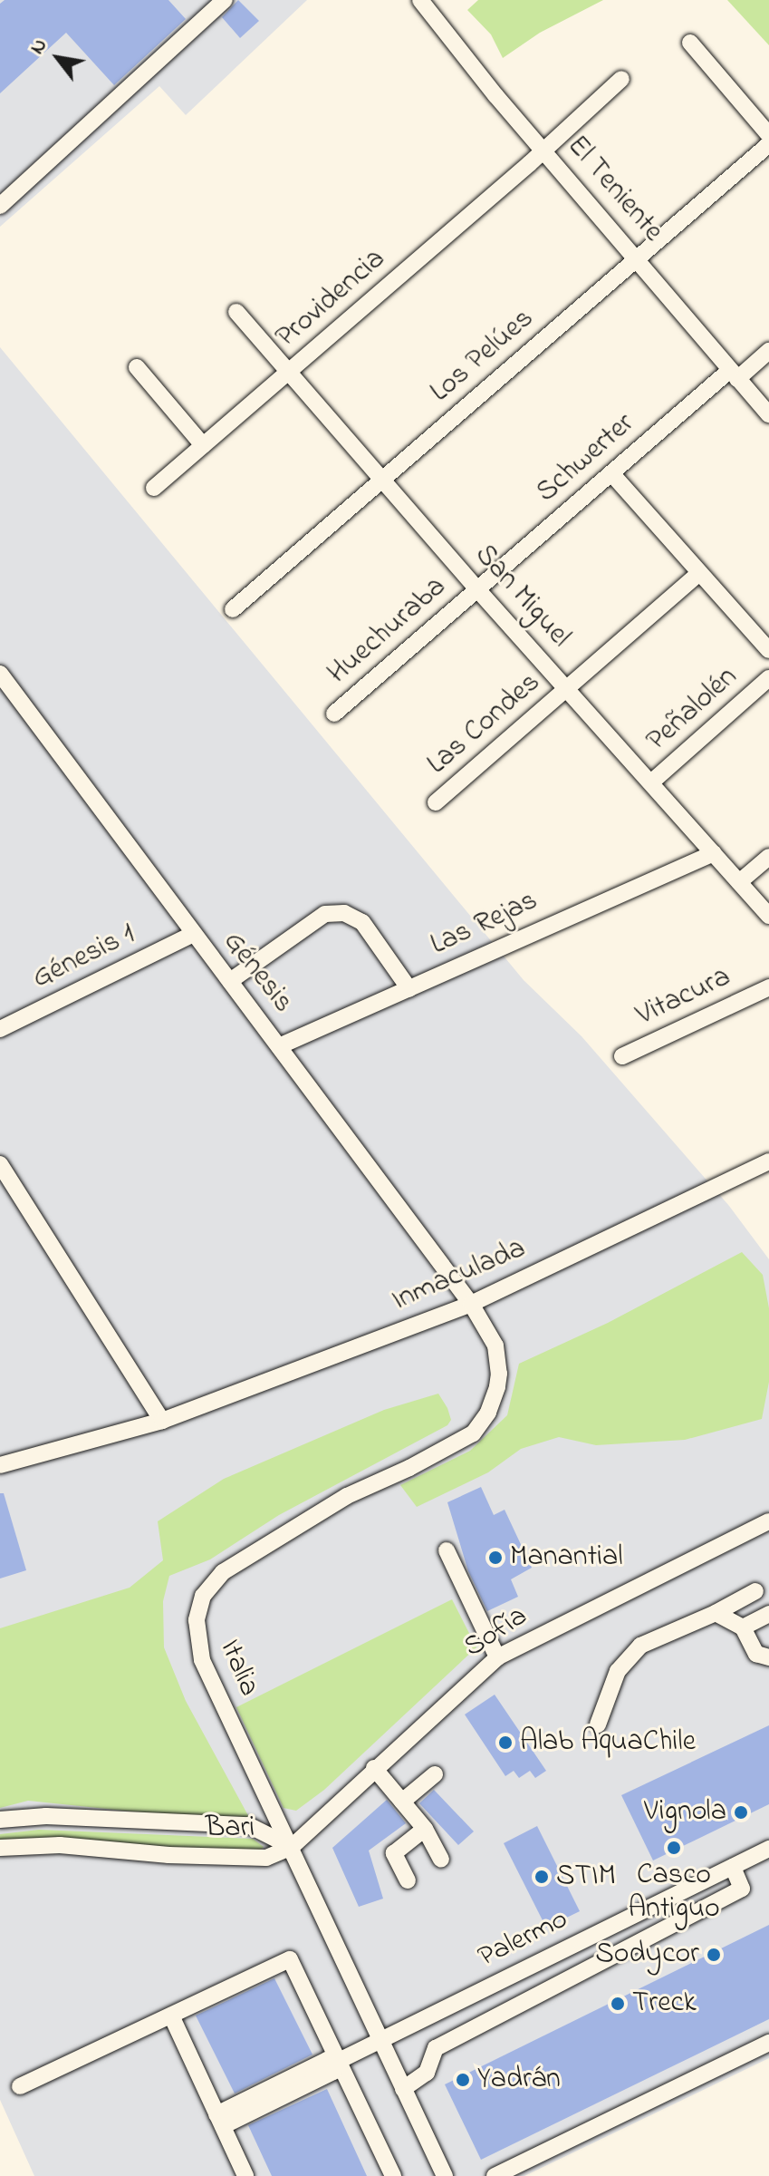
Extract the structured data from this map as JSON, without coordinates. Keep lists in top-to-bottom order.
{
  "streets": {
    "street": [
      "El Teniente",
      "Providencia",
      "Los Pelúes",
      "Schwerter",
      "San Miguel",
      "Huechuraba",
      "Peñalolén",
      "Las Condes",
      "Las Rejas",
      "Génesis 1",
      "Génesis",
      "Vitacura",
      "Inmaculada",
      "Sofía",
      "Italia",
      "Bari",
      "Palermo"
    ]
  },
  "crossings": [
    ["El Teniente", "Providencia"],
    ["El Teniente", "Los Pelúes"],
    ["El Teniente", "Schwerter"],
    ["Providencia", "San Miguel"],
    ["Los Pelúes", "San Miguel"],
    ["Schwerter", "San Miguel"],
    ["Schwerter", "Huechuraba"],
    ["San Miguel", "Huechuraba"],
    ["San Miguel", "Peñalolén"],
    ["San Miguel", "Las Condes"],
    ["San Miguel", "Las Rejas"],
    ["Las Rejas", "Génesis"],
    ["Génesis 1", "Génesis"],
    ["Génesis", "Inmaculada"],
    ["Génesis", "Italia"],
    ["Inmaculada", "Italia"],
    ["Sofía", "Italia"],
    ["Sofía", "Bari"],
    ["Italia", "Bari"],
    ["Italia", "Palermo"]
  ],
  "places": [
    "Manantial",
    "Alab AquaChile",
    "Vignola",
    "Casco Antiguo",
    "STIM",
    "Sodycor",
    "Treck",
    "Yadrán"
  ],
  "north": "top left"
}
